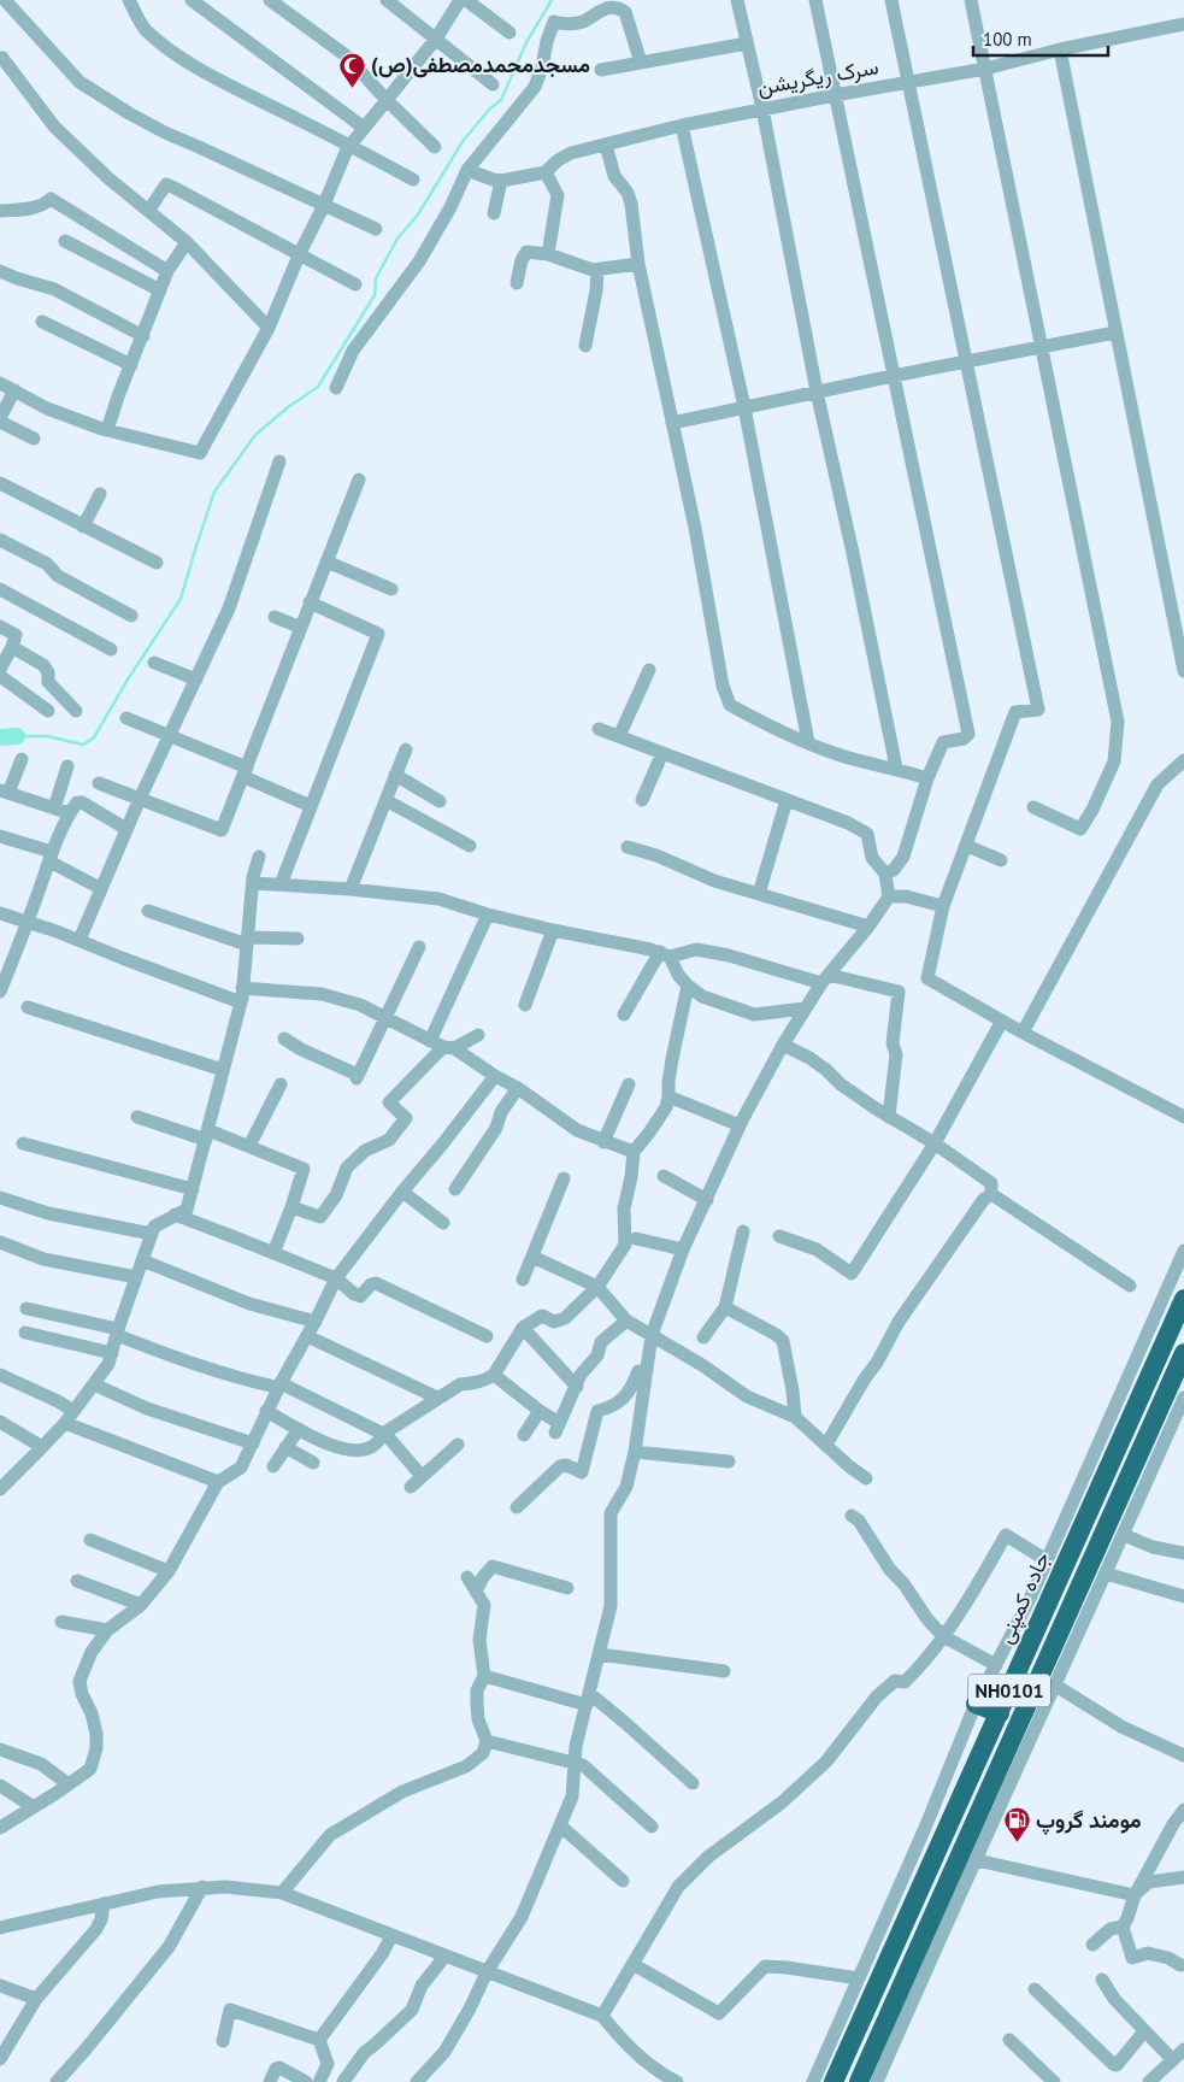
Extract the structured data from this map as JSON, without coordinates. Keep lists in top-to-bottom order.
{
  "streets": {
    "highway": ["جاده کمپنی", "NH0101"],
    "street": ["سرک ریگریشن"]
  },
  "places": {
    "mosque": ["مسجدمحمدمصطفی(ص)"],
    "fuel station": ["مومند گروپ"]
  },
  "scale_bar": "100 m"
}
